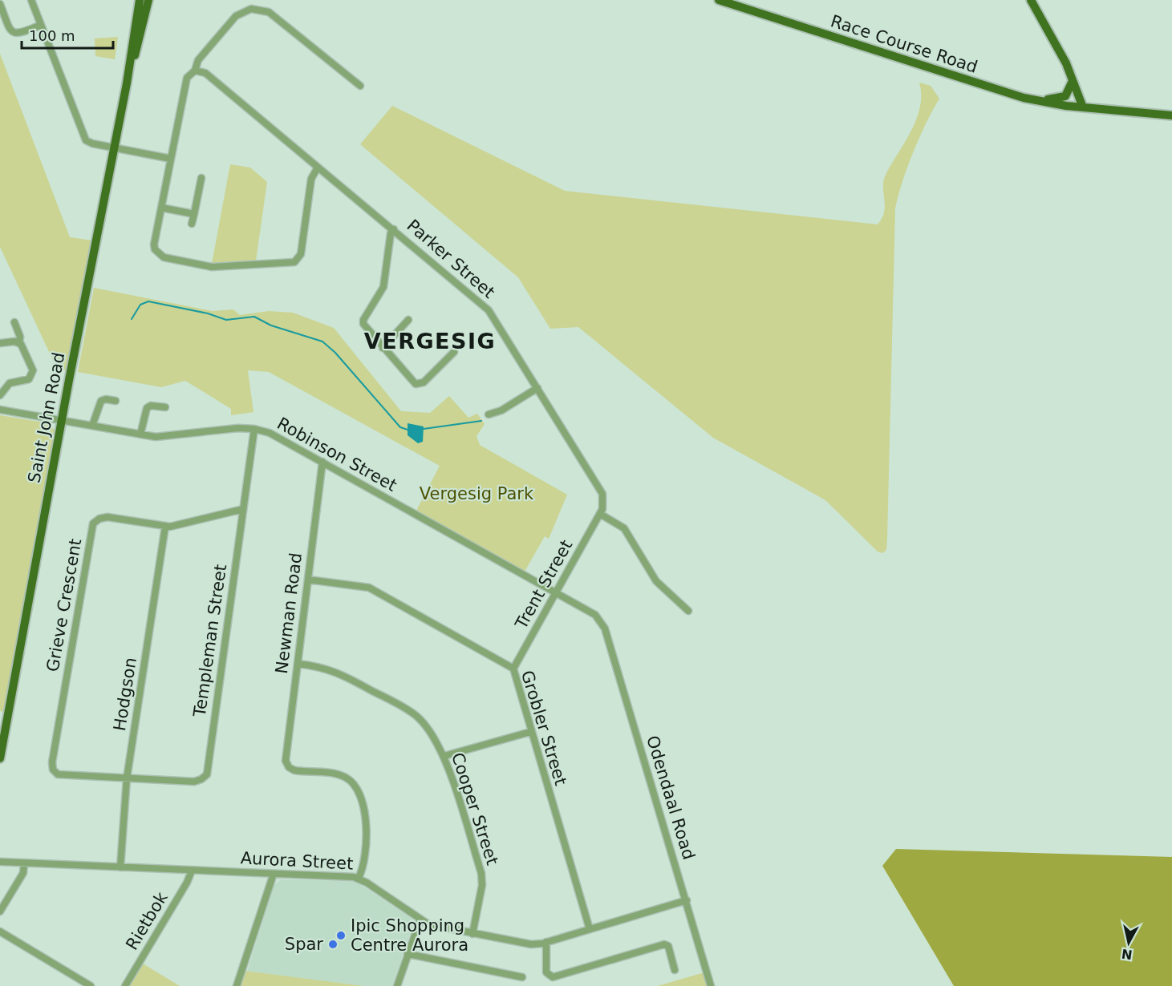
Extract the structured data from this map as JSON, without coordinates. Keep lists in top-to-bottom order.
{
  "streets": {
    "main road": ["Race Course Road", "Saint John Road"],
    "street": [
      "Parker Street",
      "Robinson Street",
      "Trent Street",
      "Grieve Crescent",
      "Newman Road",
      "Templeman Street",
      "Hodgson",
      "Grobler Street",
      "Odendaal Road",
      "Cooper Street",
      "Aurora Street",
      "Rietbok"
    ]
  },
  "crossings": [
    ["Parker Street", "Trent Street"],
    ["Saint John Road", "Robinson Street"],
    ["Robinson Street", "Trent Street"],
    ["Robinson Street", "Newman Road"],
    ["Robinson Street", "Templeman Street"],
    ["Robinson Street", "Odendaal Road"],
    ["Trent Street", "Grobler Street"],
    ["Grieve Crescent", "Templeman Street"],
    ["Grieve Crescent", "Hodgson"],
    ["Newman Road", "Grobler Street"],
    ["Newman Road", "Cooper Street"],
    ["Newman Road", "Aurora Street"],
    ["Templeman Street", "Hodgson"],
    ["Hodgson", "Aurora Street"],
    ["Grobler Street", "Aurora Street"],
    ["Odendaal Road", "Aurora Street"],
    ["Cooper Street", "Aurora Street"],
    ["Aurora Street", "Rietbok"]
  ],
  "districts": ["VERGESIG"],
  "parks": ["Vergesig Park"],
  "places": ["Ipic Shopping Centre Aurora", "Spar"],
  "scale_bar": "100 m",
  "north": "bottom"
}
